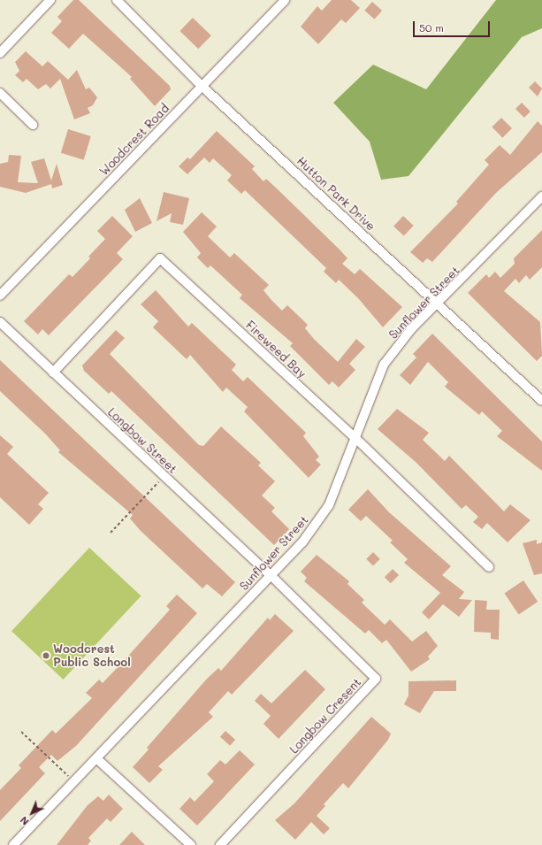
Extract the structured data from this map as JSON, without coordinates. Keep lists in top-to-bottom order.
{
  "streets": {
    "street": [
      "Woodcrest Road",
      "Hutton Park Drive",
      "Sunflower Street",
      "Fireweed Bay",
      "Longbow Street",
      "Longbow Cresent"
    ]
  },
  "crossings": [
    ["Woodcrest Road", "Hutton Park Drive"],
    ["Hutton Park Drive", "Sunflower Street"],
    ["Sunflower Street", "Fireweed Bay"],
    ["Sunflower Street", "Longbow Street"],
    ["Sunflower Street", "Longbow Cresent"],
    ["Fireweed Bay", "Longbow Street"],
    ["Longbow Street", "Longbow Cresent"]
  ],
  "places": ["Woodcrest Public School"],
  "scale_bar": "50 m",
  "north": "bottom left"
}
